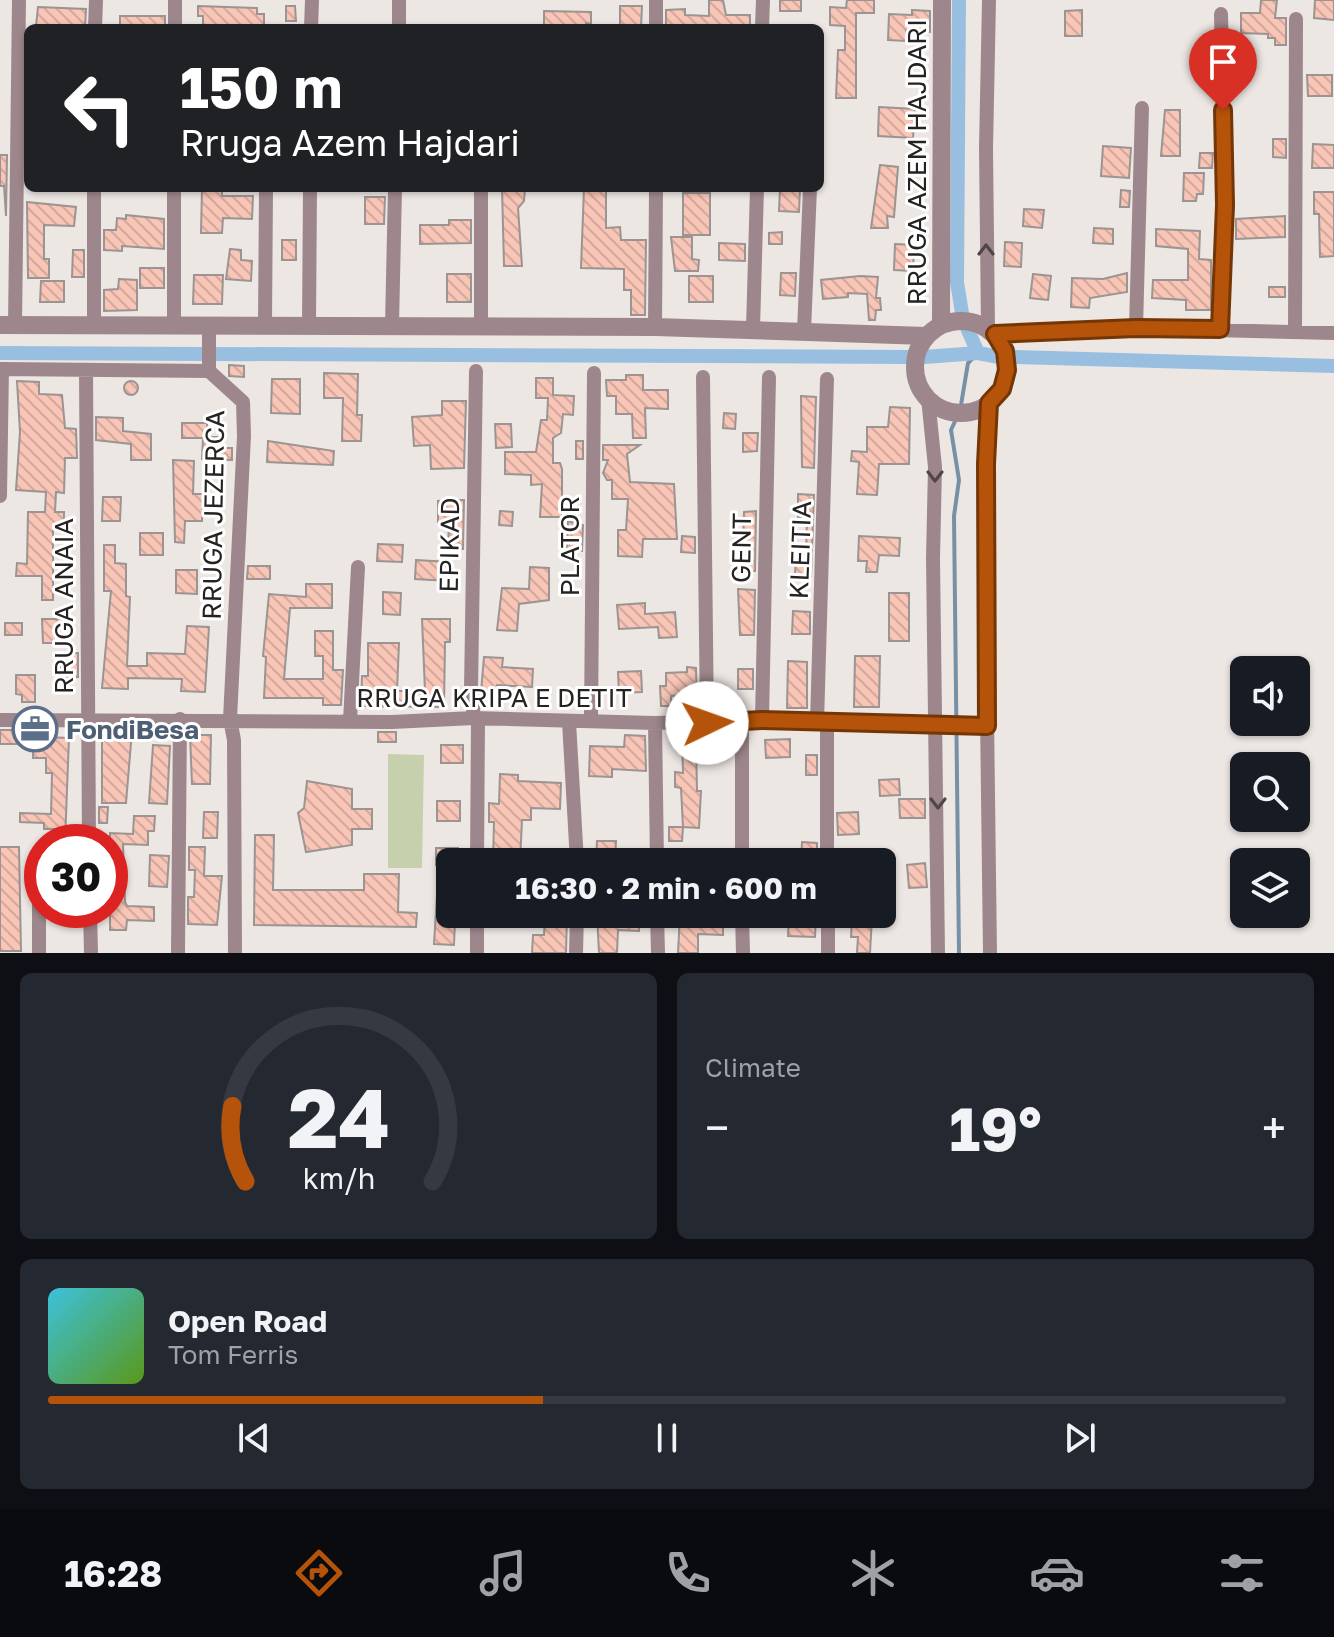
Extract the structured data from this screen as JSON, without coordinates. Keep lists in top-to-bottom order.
{
  "streets": {
    "street": [
      "RRUGA AZEM HAJDARI",
      "RRUGA JEZERCA",
      "EPIKAD",
      "PLATOR",
      "GENT",
      "KLEITIA",
      "RRUGA ANAIA",
      "RRUGA KRIPA E DETIT"
    ]
  },
  "crossings": [
    ["RRUGA AZEM HAJDARI", "RRUGA KRIPA E DETIT"],
    ["RRUGA JEZERCA", "RRUGA KRIPA E DETIT"],
    ["EPIKAD", "RRUGA KRIPA E DETIT"],
    ["PLATOR", "RRUGA KRIPA E DETIT"],
    ["GENT", "RRUGA KRIPA E DETIT"],
    ["KLEITIA", "RRUGA KRIPA E DETIT"],
    ["RRUGA ANAIA", "RRUGA KRIPA E DETIT"]
  ],
  "places": {
    "office": ["FondiBesa"]
  },
  "page": {
    "turn": ["150 m", "Rruga Azem Hajdari"],
    "limit": "30",
    "trip": "16:30 · 2 min · 600 m",
    "tile": "Climate",
    "heat": ["−", "19°", "+"],
    "song": ["Open Road", "Tom Ferris"],
    "tabs": "16:28",
    "gauge": ["24", "km/h"]
  }
}
